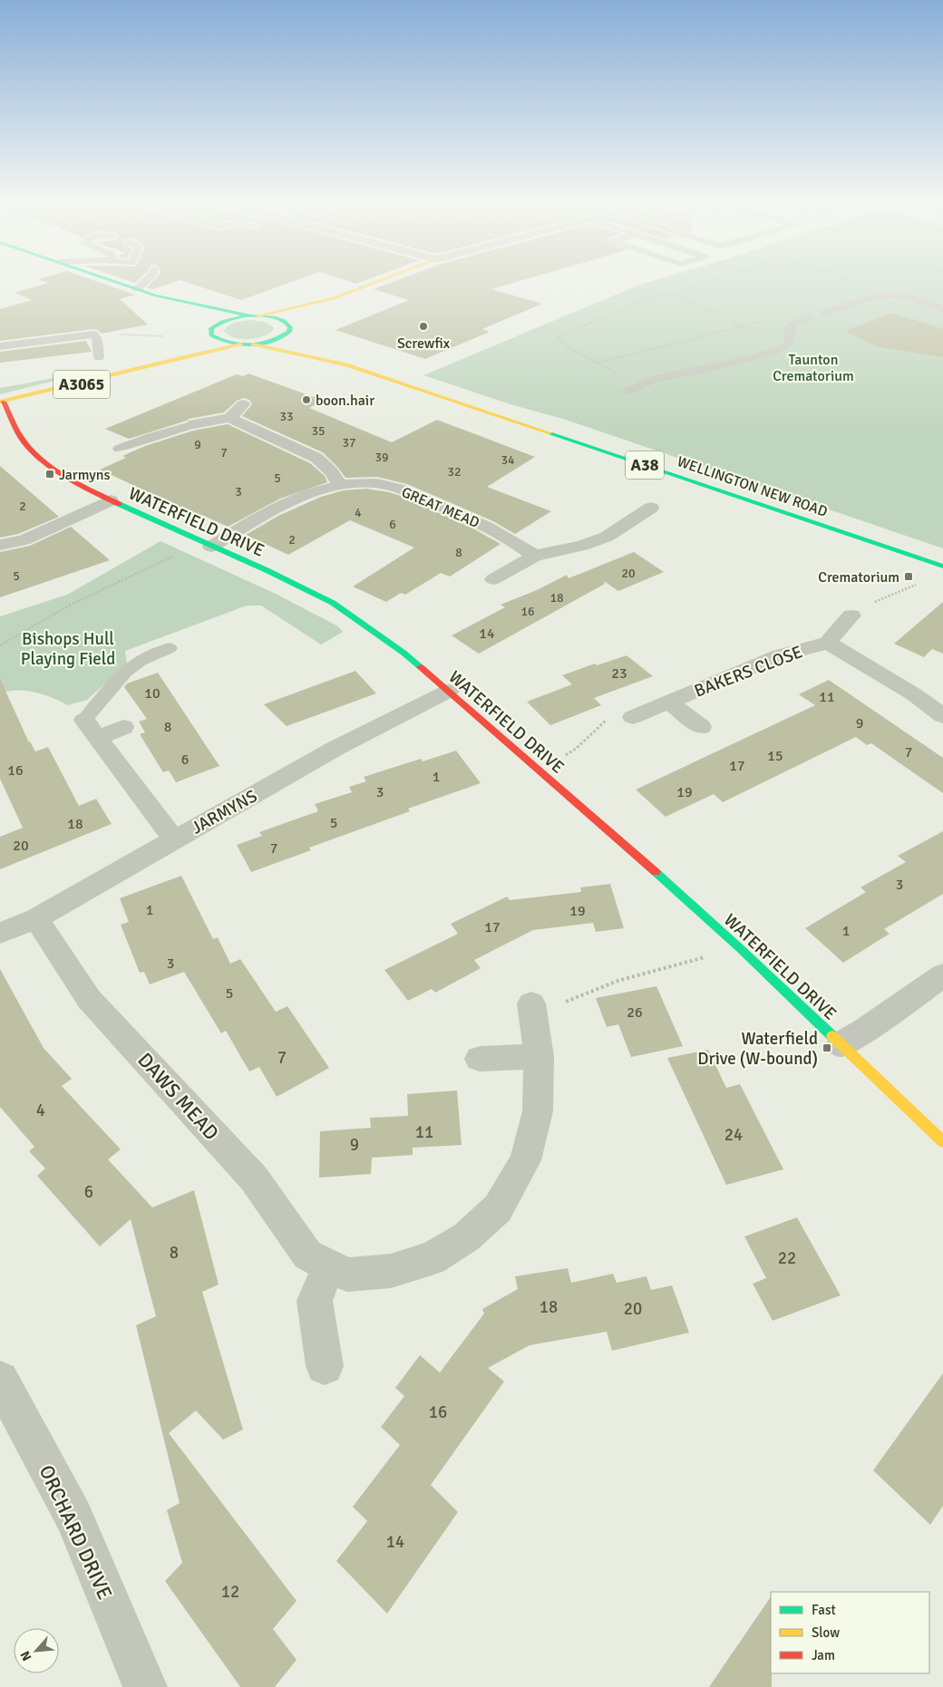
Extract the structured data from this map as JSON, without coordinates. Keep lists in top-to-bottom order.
{
  "streets": {
    "main road": [
      "A3065",
      "A38",
      "WELLINGTON NEW ROAD",
      "WATERFIELD DRIVE"
    ],
    "street": [
      "GREAT MEAD",
      "BAKERS CLOSE",
      "JARMYNS",
      "DAWS MEAD",
      "ORCHARD DRIVE"
    ]
  },
  "crossings": [
    ["A3065", "A38"],
    ["A3065", "WATERFIELD DRIVE"],
    ["A38", "WELLINGTON NEW ROAD"],
    ["GREAT MEAD", "WATERFIELD DRIVE"],
    ["WATERFIELD DRIVE", "JARMYNS"],
    ["JARMYNS", "DAWS MEAD"]
  ],
  "parks": ["Taunton Crematorium", "Bishops Hull Playing Field"],
  "places": {
    "other": ["Screwfix", "boon.hair"],
    "transit": ["Jarmyns", "Crematorium", "Waterfield Drive (W-bound)"]
  },
  "house_numbers": [
    "33",
    "35",
    "37",
    "9",
    "7",
    "39",
    "34",
    "32",
    "5",
    "3",
    "2",
    "4",
    "6",
    "2",
    "8",
    "20",
    "5",
    "18",
    "16",
    "14",
    "23",
    "10",
    "11",
    "9",
    "8",
    "7",
    "15",
    "6",
    "17",
    "16",
    "1",
    "3",
    "19",
    "5",
    "18",
    "20",
    "7",
    "3",
    "1",
    "19",
    "17",
    "1",
    "3",
    "5",
    "26",
    "7",
    "4",
    "11",
    "24",
    "9",
    "6",
    "8",
    "22",
    "18",
    "20",
    "16",
    "14",
    "12"
  ],
  "legend": ["Fast", "Slow", "Jam"],
  "north": "bottom left"
}
